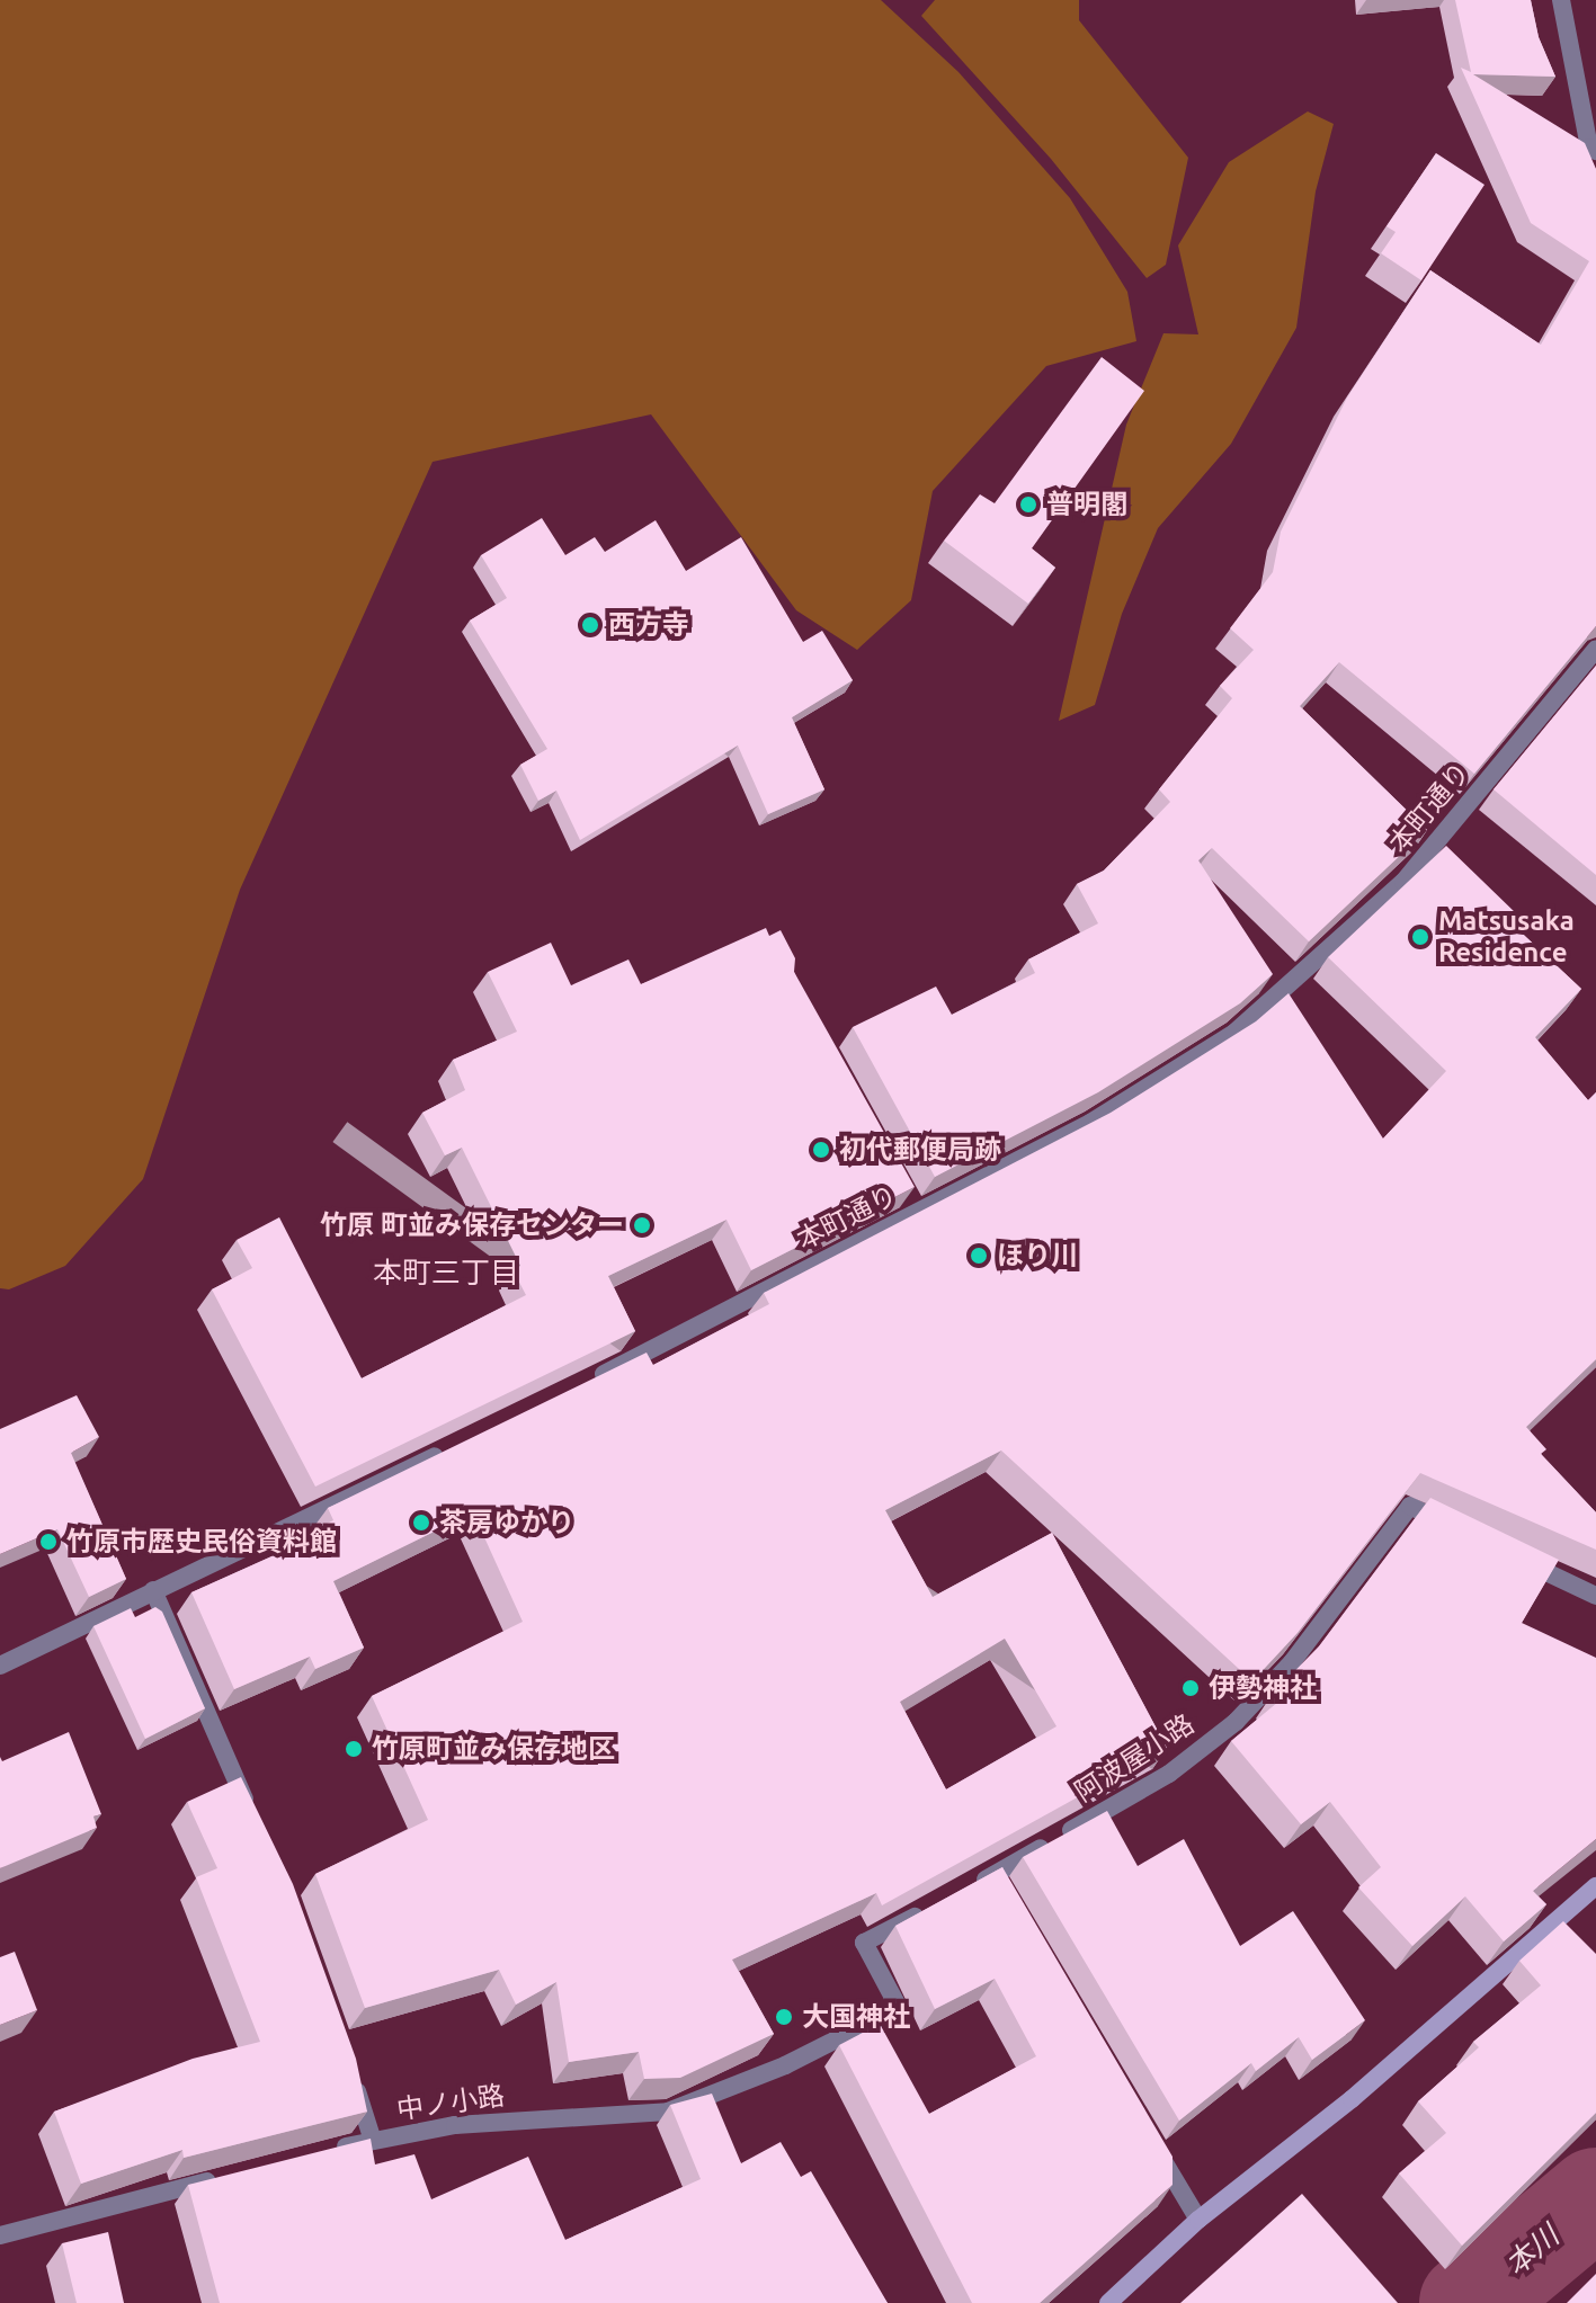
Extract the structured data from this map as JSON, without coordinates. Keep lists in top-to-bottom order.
{
  "streets": {
    "street": ["本町通り", "阿波屋小路", "中ノ小路"]
  },
  "districts": ["本町三丁目"],
  "water": ["本川"],
  "places": [
    "普明閣",
    "西方寺",
    "Matsusaka Residence",
    "初代郵便局跡",
    "竹原 町並み保存センター",
    "ほり川",
    "茶房ゆかり",
    "竹原市歴史民俗資料館",
    "伊勢神社",
    "竹原町並み保存地区",
    "大国神社"
  ]
}
